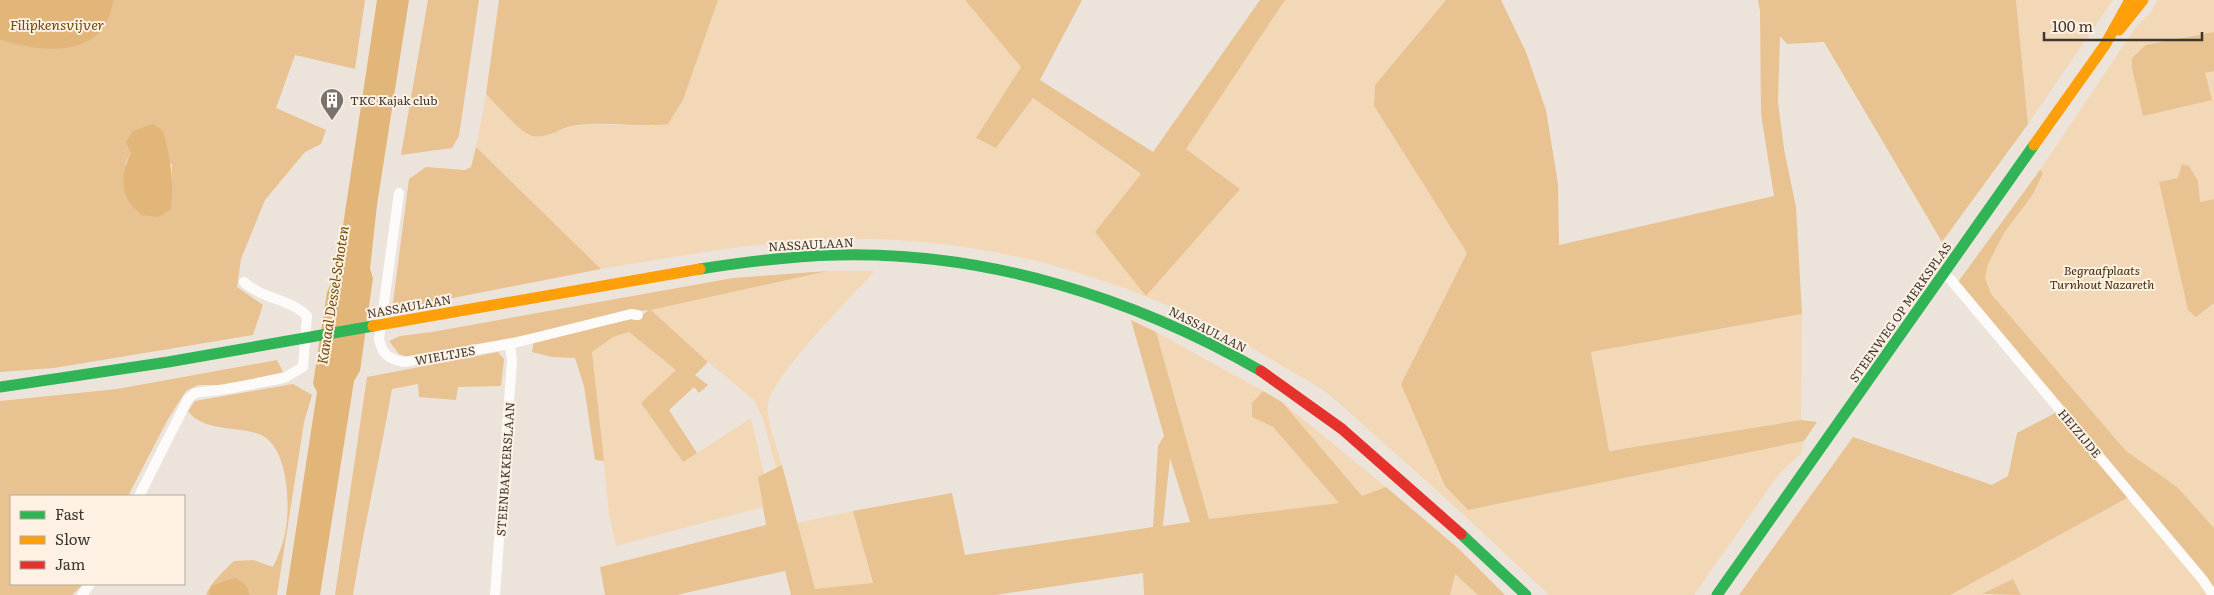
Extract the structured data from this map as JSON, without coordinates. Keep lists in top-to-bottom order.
{
  "streets": {
    "main road": ["NASSAULAAN", "STEENWEG OP MERKSPLAS"],
    "street": ["WIELTJES", "HEIZIJDE", "STEENBAKKERSLAAN"]
  },
  "crossings": [
    ["STEENWEG OP MERKSPLAS", "HEIZIJDE"],
    ["WIELTJES", "STEENBAKKERSLAAN"]
  ],
  "water": ["Filipkensvijver", "Kanaal Dessel-Schoten"],
  "parks": ["Begraafplaats Turnhout Nazareth"],
  "places": {
    "building": ["TKC Kajak club"]
  },
  "legend": ["Fast", "Slow", "Jam"],
  "scale_bar": "100 m"
}
